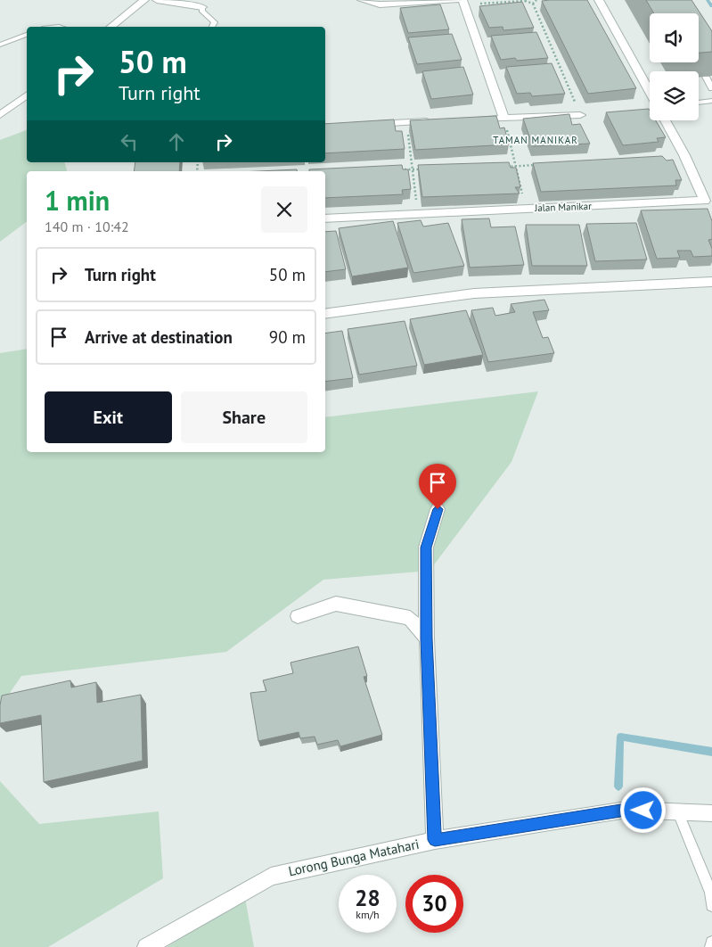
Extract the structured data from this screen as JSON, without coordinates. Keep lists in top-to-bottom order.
{
  "streets": {
    "street": ["Jalan Manikar", "Lorong Bunga Matahari"]
  },
  "districts": ["TAMAN MANIKAR"],
  "page": {
    "turn": ["50 m", "Turn right"],
    "heading": ["1 min", "140 m · 10:42"],
    "list": [
      {
        "name": "Turn right",
        "value": "50 m"
      },
      {
        "name": "Arrive at destination",
        "value": "90 m"
      }
    ],
    "buttons": ["Exit", "Share"],
    "speed": "28 km/h",
    "limit": "30"
  }
}
